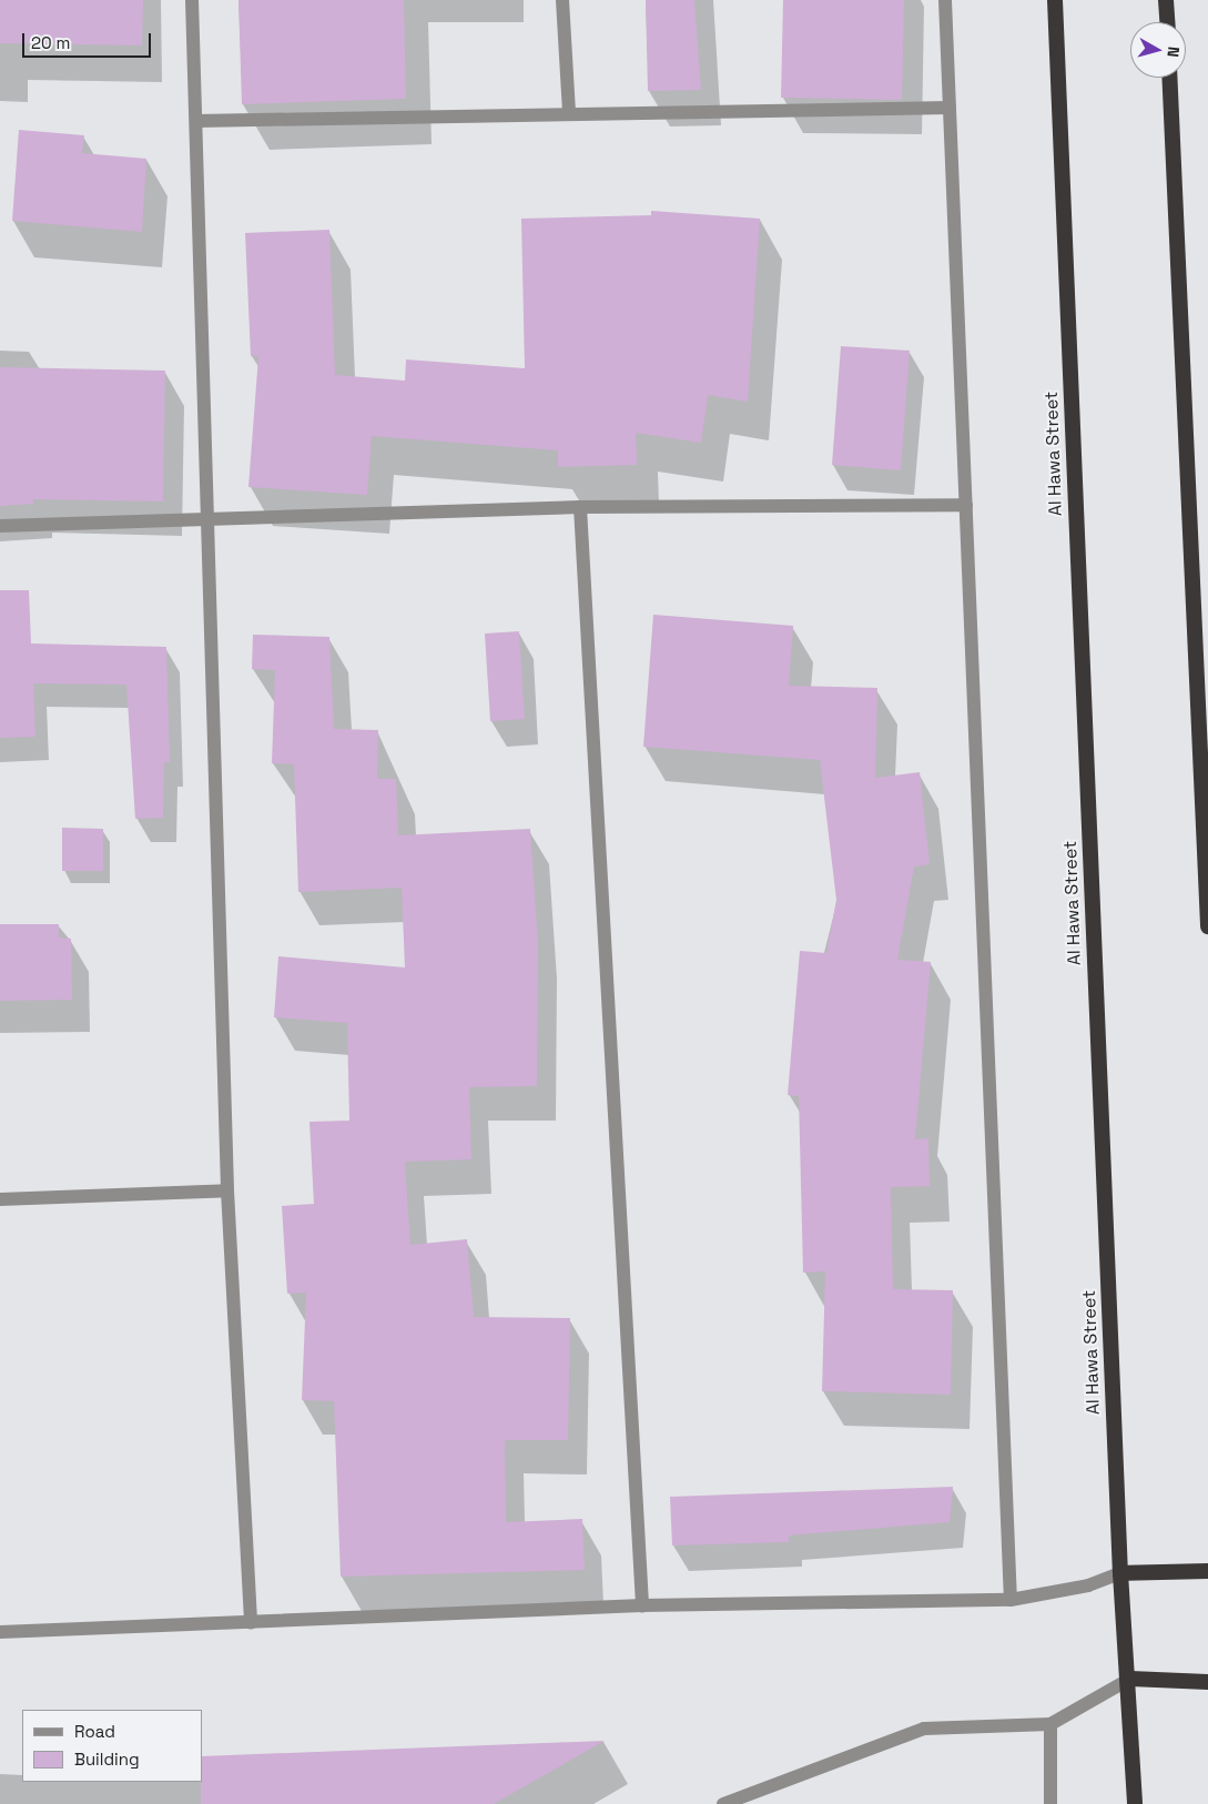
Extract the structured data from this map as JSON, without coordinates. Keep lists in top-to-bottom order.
{
  "streets": {
    "highway": ["Al Hawa Street"]
  },
  "legend": ["Road", "Building"],
  "scale_bar": "20 m",
  "north": "right"
}
